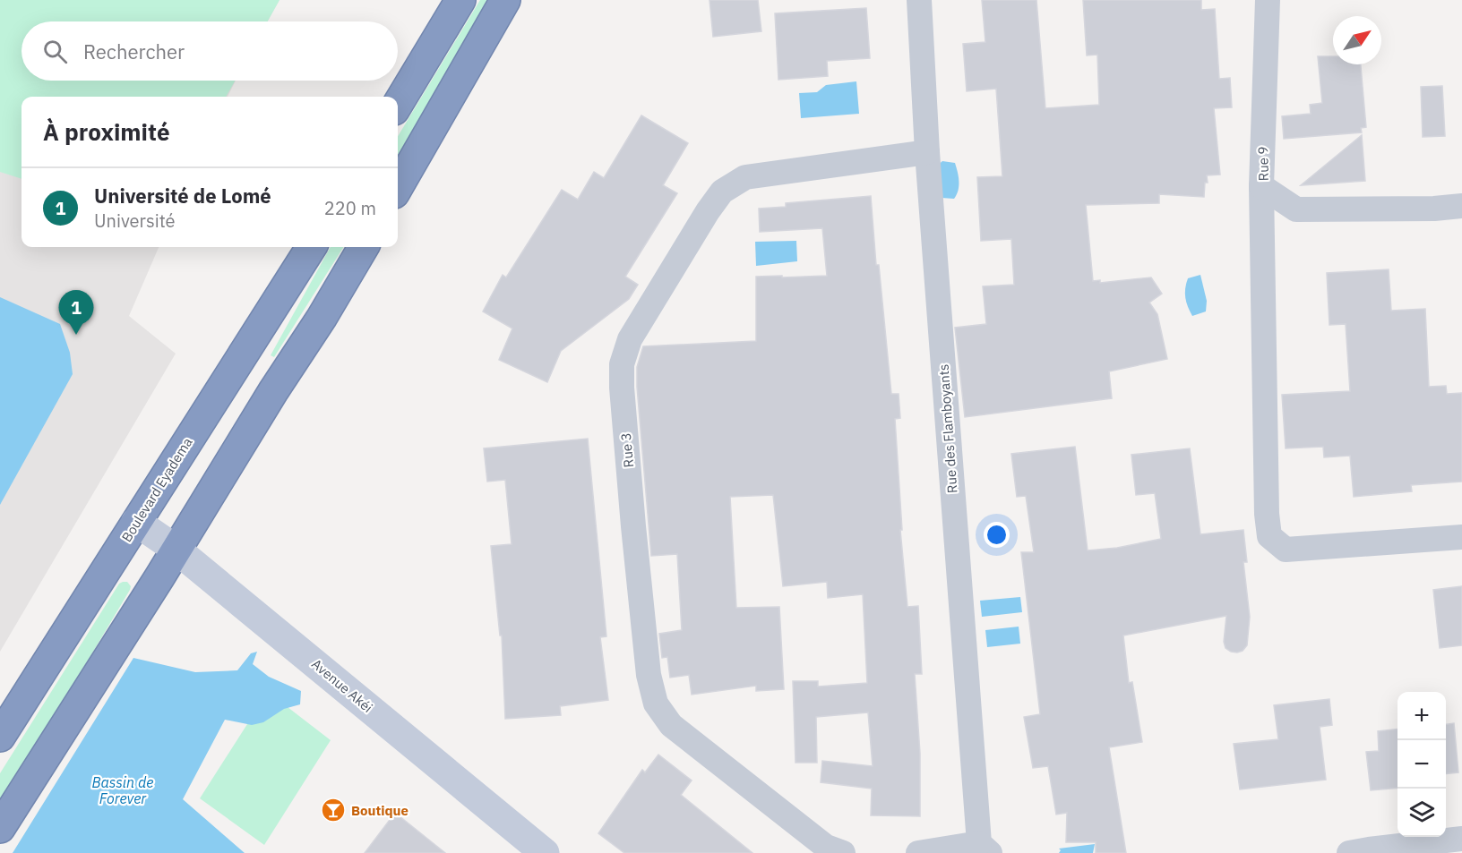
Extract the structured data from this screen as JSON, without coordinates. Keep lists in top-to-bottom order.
{
  "streets": {
    "highway": ["Boulevard Eyadema"],
    "main road": ["Avenue Akéi"],
    "street": ["Rue 9", "Rue des Flamboyants", "Rue 3"]
  },
  "crossings": [
    ["Rue des Flamboyants", "Rue 3"],
    ["Boulevard Eyadema", "Avenue Akéi"]
  ],
  "water": ["Bassin de Forever"],
  "places": {
    "bar": ["Boutique"]
  },
  "north": "top right",
  "page": {
    "search": "Rechercher",
    "heading": "À proximité",
    "list": [
      {
        "mark": "1",
        "name": "Université de Lomé",
        "note": "Université",
        "value": "220 m"
      }
    ],
    "pins": "1",
    "map_buttons": ["+", "−"]
  }
}
